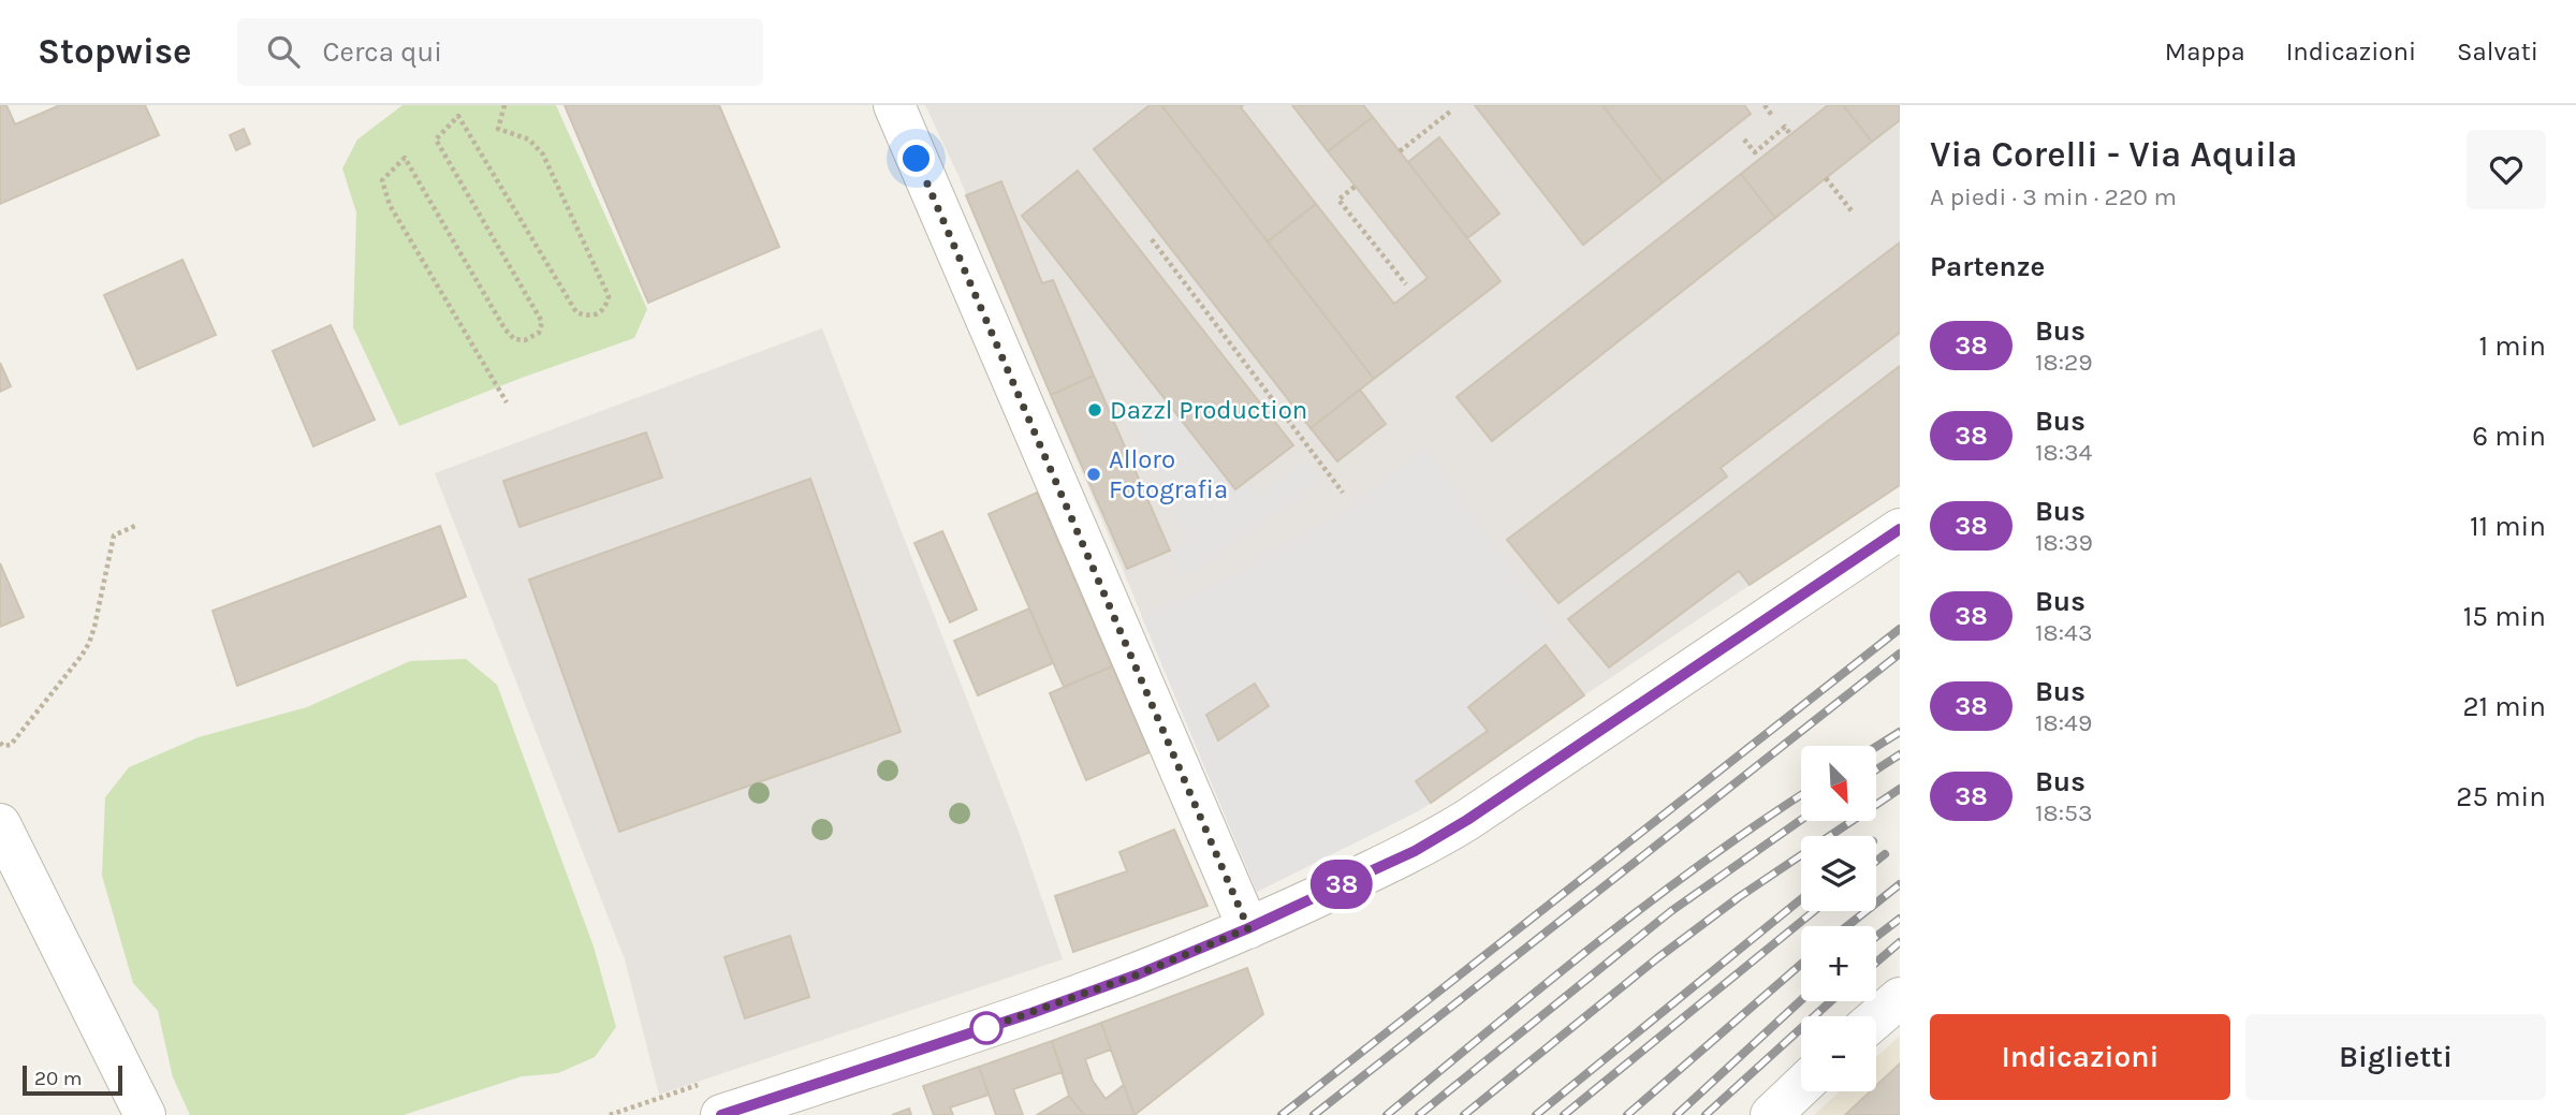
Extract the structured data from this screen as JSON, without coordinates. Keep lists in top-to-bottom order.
{
  "places": ["Dazzl Production", "Alloro Fotografia"],
  "lines": ["bus line 38"],
  "scale_bar": "20 m",
  "north": "bottom right",
  "page": {
    "header": "Stopwise",
    "search": "Cerca qui",
    "nav": ["Mappa", "Indicazioni", "Salvati"],
    "on_map": "38",
    "heading": [
      ["Via Corelli - Via Aquila", "A piedi · 3 min · 220 m"],
      "Partenze"
    ],
    "list": [
      {
        "mark": "38",
        "name": "Bus",
        "note": "18:29",
        "value": "1 min"
      },
      {
        "mark": "38",
        "name": "Bus",
        "note": "18:34",
        "value": "6 min"
      },
      {
        "mark": "38",
        "name": "Bus",
        "note": "18:39",
        "value": "11 min"
      },
      {
        "mark": "38",
        "name": "Bus",
        "note": "18:43",
        "value": "15 min"
      },
      {
        "mark": "38",
        "name": "Bus",
        "note": "18:49",
        "value": "21 min"
      },
      {
        "mark": "38",
        "name": "Bus",
        "note": "18:53",
        "value": "25 min"
      }
    ],
    "map_buttons": ["+", "−"],
    "buttons": ["Indicazioni", "Biglietti"],
    "scale": "20 m"
  }
}
